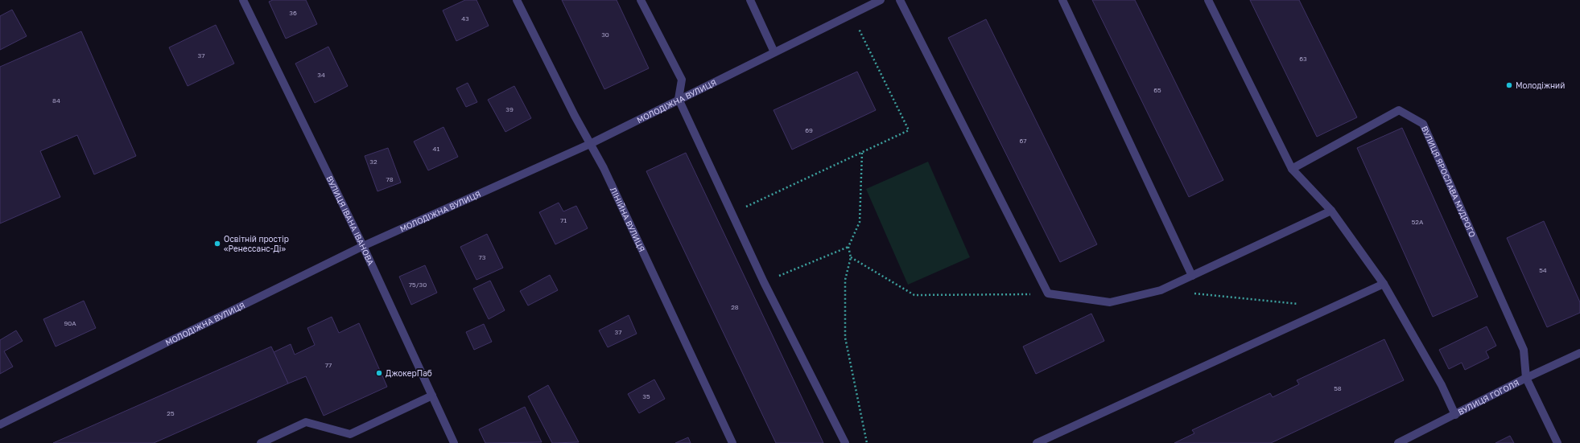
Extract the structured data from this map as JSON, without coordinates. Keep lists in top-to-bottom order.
{
  "streets": {
    "street": [
      "МОЛОДІЖНА ВУЛИЦЯ",
      "ВУЛИЦЯ ЯРОСЛАВА МУДРОГО",
      "ЛІНІЙНА ВУЛИЦЯ",
      "ВУЛИЦЯ ІВАНА ІВАНОВА",
      "ВУЛИЦЯ ГОГОЛЯ"
    ]
  },
  "crossings": [
    ["МОЛОДІЖНА ВУЛИЦЯ", "ЛІНІЙНА ВУЛИЦЯ"],
    ["МОЛОДІЖНА ВУЛИЦЯ", "ВУЛИЦЯ ІВАНА ІВАНОВА"],
    ["ВУЛИЦЯ ЯРОСЛАВА МУДРОГО", "ВУЛИЦЯ ГОГОЛЯ"]
  ],
  "places": ["Молодіжний", "Освітній простір «Ренессанс-Ді»", "ДжокерПаб"],
  "house_numbers": [
    "36",
    "43",
    "30",
    "37",
    "63",
    "34",
    "65",
    "84",
    "39",
    "69",
    "67",
    "41",
    "32",
    "78",
    "71",
    "52А",
    "73",
    "54",
    "75/30",
    "28",
    "90А",
    "37",
    "77",
    "58",
    "35",
    "25"
  ]
}
